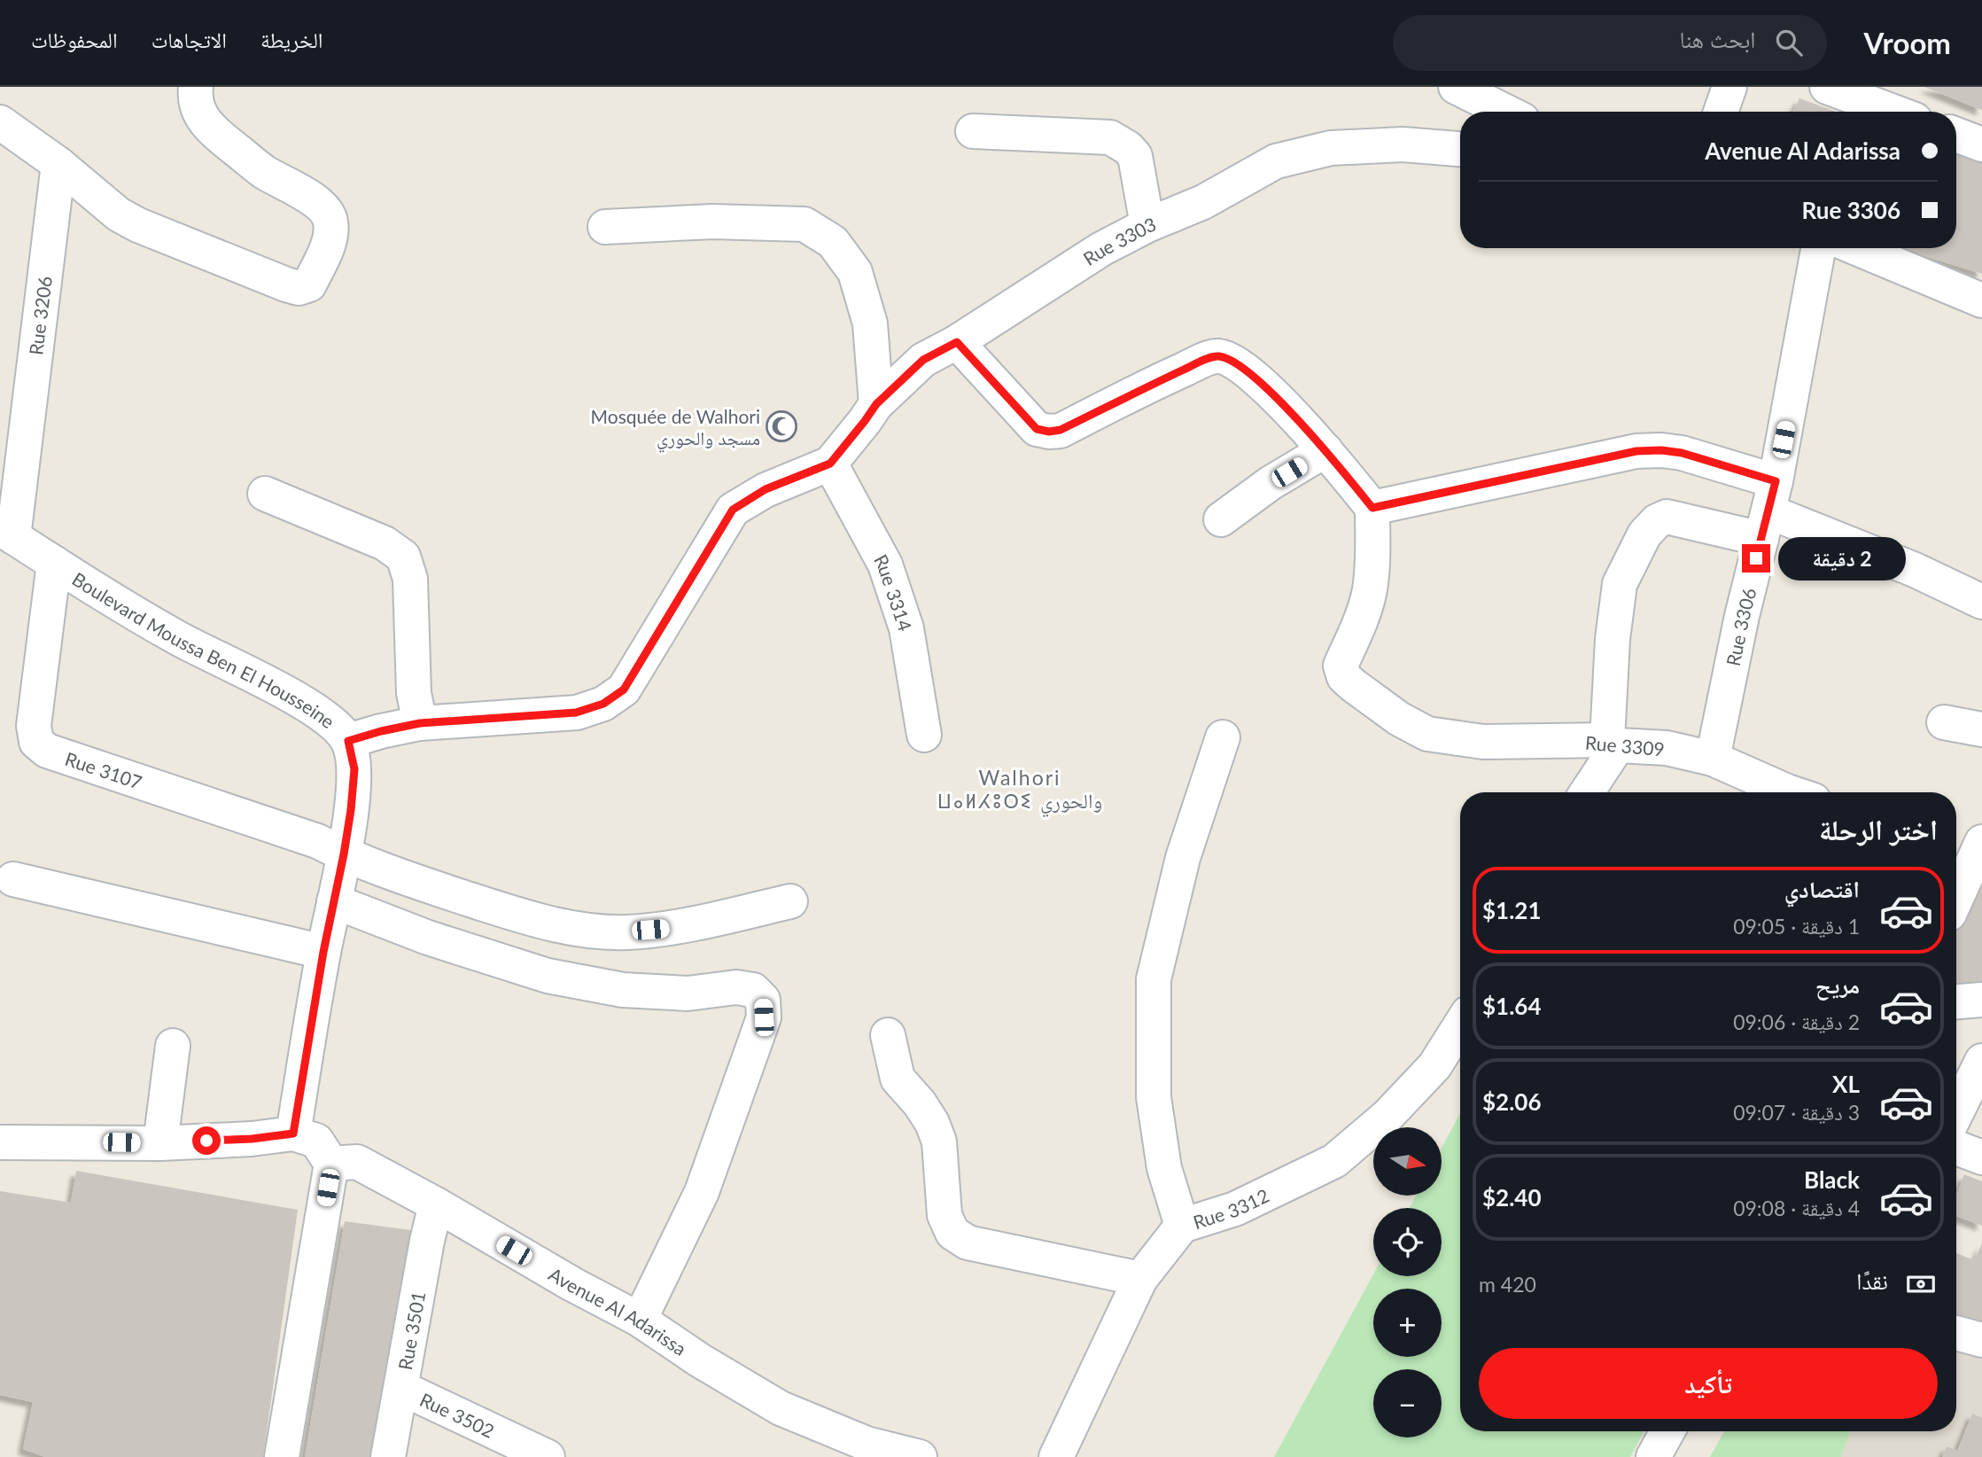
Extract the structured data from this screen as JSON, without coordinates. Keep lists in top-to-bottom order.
{
  "streets": {
    "street": [
      "Rue 3303",
      "Rue 3206",
      "Rue 3314",
      "Rue 3306",
      "Boulevard Moussa Ben El Housseine",
      "Rue 3309",
      "Rue 3107",
      "Rue 3312",
      "Avenue Al Adarissa",
      "Rue 3501",
      "Rue 3502"
    ]
  },
  "crossings": [
    ["Rue 3303", "Rue 3314"],
    ["Rue 3206", "Boulevard Moussa Ben El Housseine"],
    ["Rue 3306", "Rue 3309"],
    ["Boulevard Moussa Ben El Housseine", "Rue 3107"],
    ["Avenue Al Adarissa", "Rue 3501"],
    ["Rue 3501", "Rue 3502"]
  ],
  "districts": ["Walhori ⵡⴰⵍⵃⵓⵔⵉ والحوري"],
  "places": {
    "mosque": ["Mosquée de Walhori مسجد والحوري"]
  },
  "north": "right",
  "page": {
    "header": "Vroom",
    "search": "ابحث هنا",
    "nav": ["الخريطة", "الاتجاهات", "المحفوظات"],
    "banner": ["Avenue Al Adarissa", "Rue 3306"],
    "bubble": "2 دقيقة",
    "heading": "اختر الرحلة",
    "list": [
      {
        "name": "اقتصادي",
        "note": "1 دقيقة · 09:05",
        "value": "$1.21"
      },
      {
        "name": "مريح",
        "note": "2 دقيقة · 09:06",
        "value": "$1.64"
      },
      {
        "name": "XL",
        "note": "3 دقيقة · 09:07",
        "value": "$2.06"
      },
      {
        "name": "Black",
        "note": "4 دقيقة · 09:08",
        "value": "$2.40"
      }
    ],
    "map_buttons": ["+", "−"],
    "pay": ["نقدًا", "420 m"],
    "buttons": "تأكيد"
  }
}
